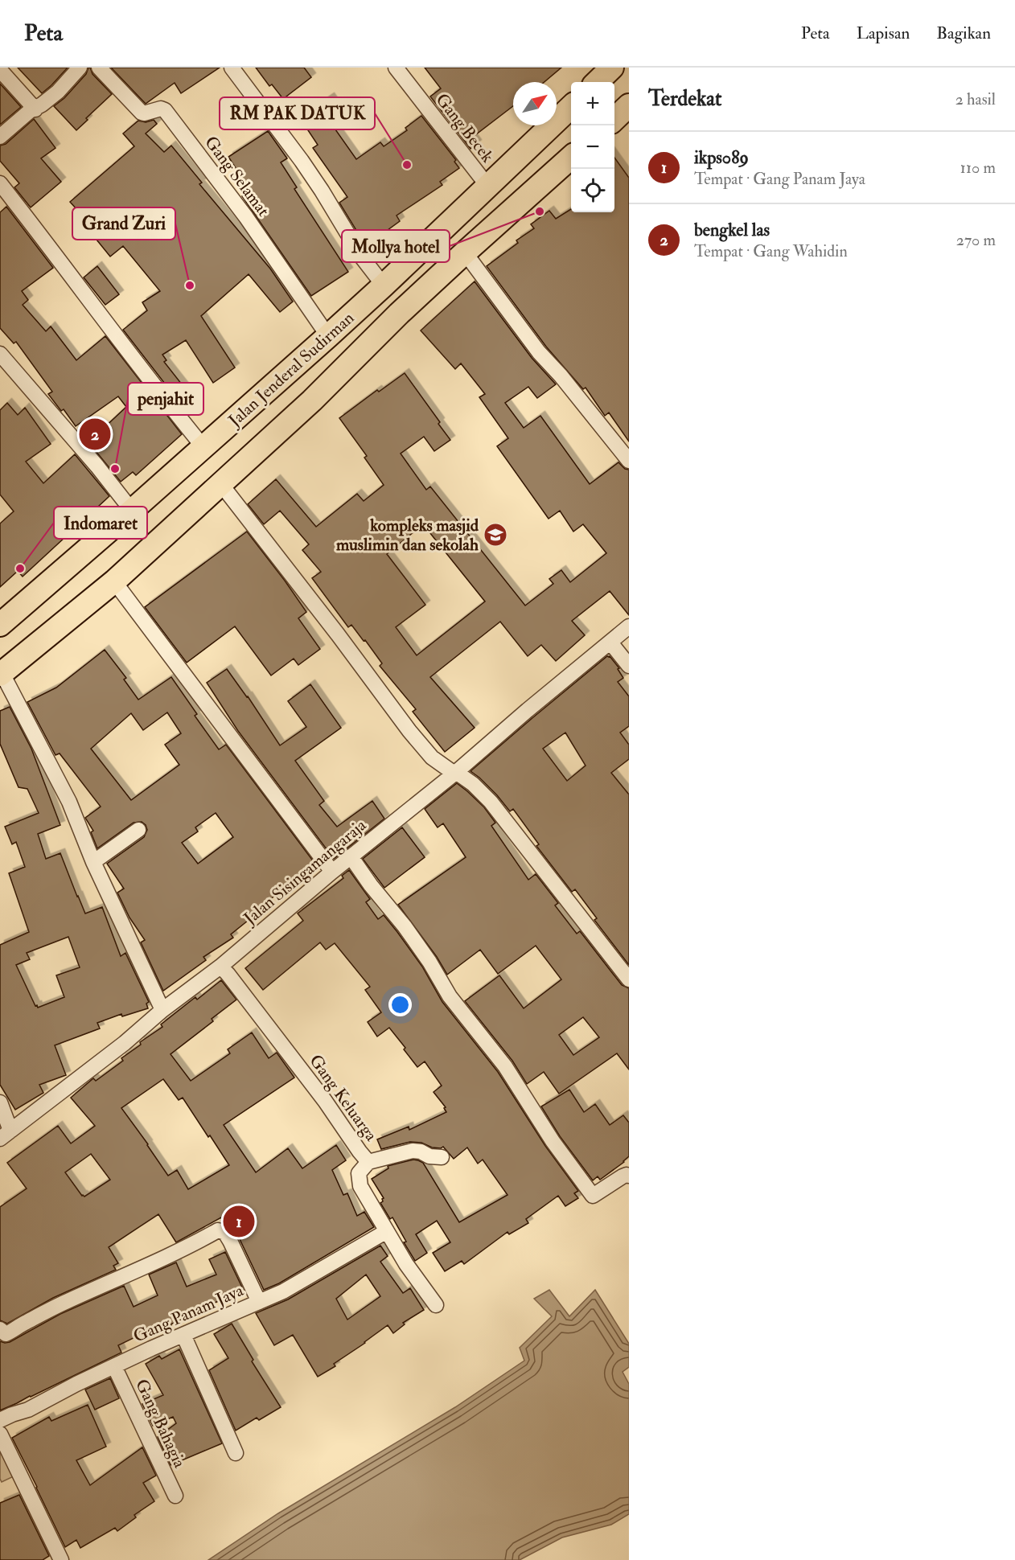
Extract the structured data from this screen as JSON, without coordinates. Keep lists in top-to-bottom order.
{
  "streets": {
    "main road": ["Jalan Jenderal Sudirman"],
    "street": [
      "Gang Becek",
      "Gang Selamat",
      "Jalan Sisingamangaraja",
      "Gang Keluarga",
      "Gang Panam Jaya",
      "Gang Bahagia"
    ]
  },
  "crossings": [
    ["Gang Becek", "Jalan Jenderal Sudirman"],
    ["Gang Selamat", "Jalan Jenderal Sudirman"],
    ["Jalan Sisingamangaraja", "Gang Keluarga"],
    ["Gang Keluarga", "Gang Panam Jaya"],
    ["Gang Panam Jaya", "Gang Bahagia"]
  ],
  "places": {
    "other": [
      "RM PAK DATUK",
      "Mollya hotel",
      "Grand Zuri",
      "penjahit",
      "Indomaret"
    ],
    "school or university": ["kompleks masjid muslimin dan sekolah"]
  },
  "north": "top right",
  "page": {
    "header": "Peta",
    "nav": ["Peta", "Lapisan", "Bagikan"],
    "heading": ["Terdekat", "2 hasil"],
    "map_buttons": ["+", "−"],
    "list": [
      {
        "mark": "1",
        "name": "ikps089",
        "note": "Tempat · Gang Panam Jaya",
        "value": "110 m"
      },
      {
        "mark": "2",
        "name": "bengkel las",
        "note": "Tempat · Gang Wahidin",
        "value": "270 m"
      }
    ],
    "pins": ["2", "1"]
  }
}
